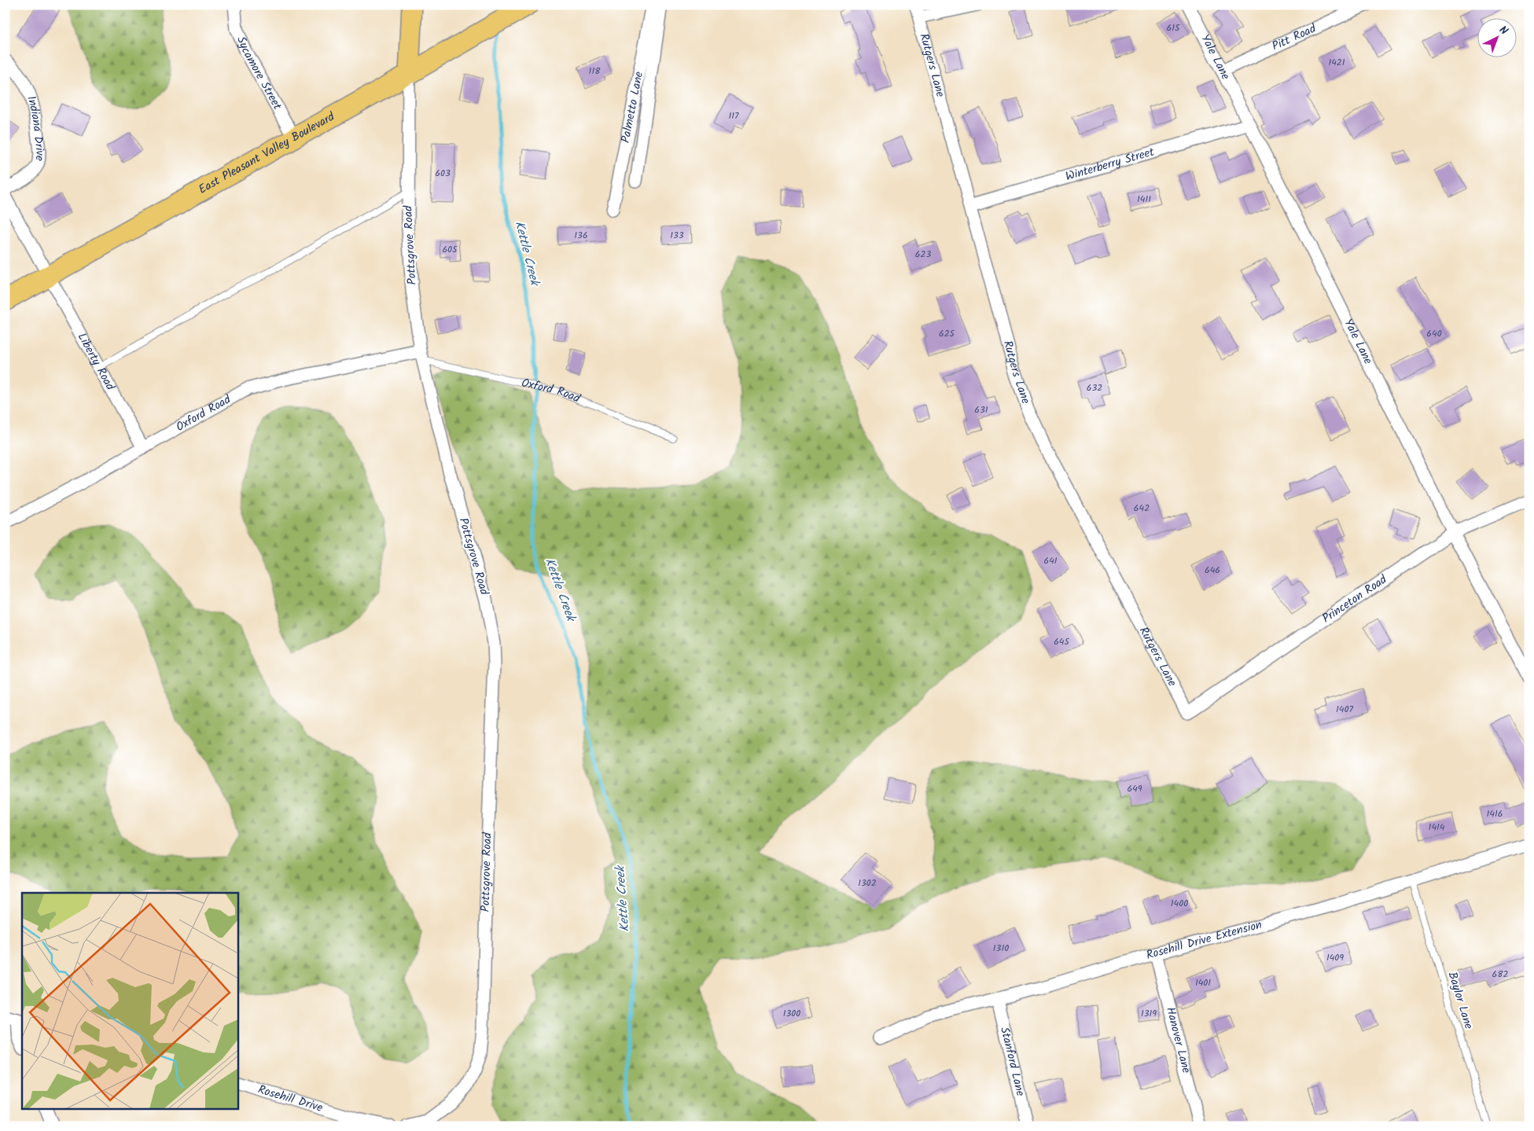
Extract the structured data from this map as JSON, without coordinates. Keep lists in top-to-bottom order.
{
  "streets": {
    "main road": ["East Pleasant Valley Boulevard", "Pottsgrove Road"],
    "street": [
      "Pitt Road",
      "Yale Lane",
      "Rutgers Lane",
      "Sycamore Street",
      "Palmetto Lane",
      "Indiana Drive",
      "Winterberry Street",
      "Liberty Road",
      "Oxford Road",
      "Princeton Road",
      "Rosehill Drive Extension",
      "Hanover Lane",
      "Stanford Lane",
      "Rosehill Drive"
    ],
    "lane": ["Baylor Lane"]
  },
  "crossings": [
    ["Pitt Road", "Yale Lane"],
    ["Yale Lane", "Winterberry Street"],
    ["Yale Lane", "Princeton Road"],
    ["Rutgers Lane", "Winterberry Street"],
    ["Rutgers Lane", "Princeton Road"],
    ["Sycamore Street", "East Pleasant Valley Boulevard"],
    ["East Pleasant Valley Boulevard", "Pottsgrove Road"],
    ["East Pleasant Valley Boulevard", "Liberty Road"],
    ["Pottsgrove Road", "Oxford Road"],
    ["Liberty Road", "Oxford Road"],
    ["Rosehill Drive Extension", "Baylor Lane"],
    ["Rosehill Drive Extension", "Hanover Lane"],
    ["Rosehill Drive Extension", "Stanford Lane"]
  ],
  "water": ["Kettle Creek"],
  "house_numbers": [
    "615",
    "1421",
    "118",
    "117",
    "603",
    "1411",
    "136",
    "133",
    "605",
    "623",
    "625",
    "640",
    "632",
    "631",
    "642",
    "641",
    "646",
    "645",
    "1407",
    "649",
    "1416",
    "1414",
    "1302",
    "1400",
    "1310",
    "1409",
    "682",
    "1401",
    "1300",
    "1319"
  ],
  "north": "top right"
}
